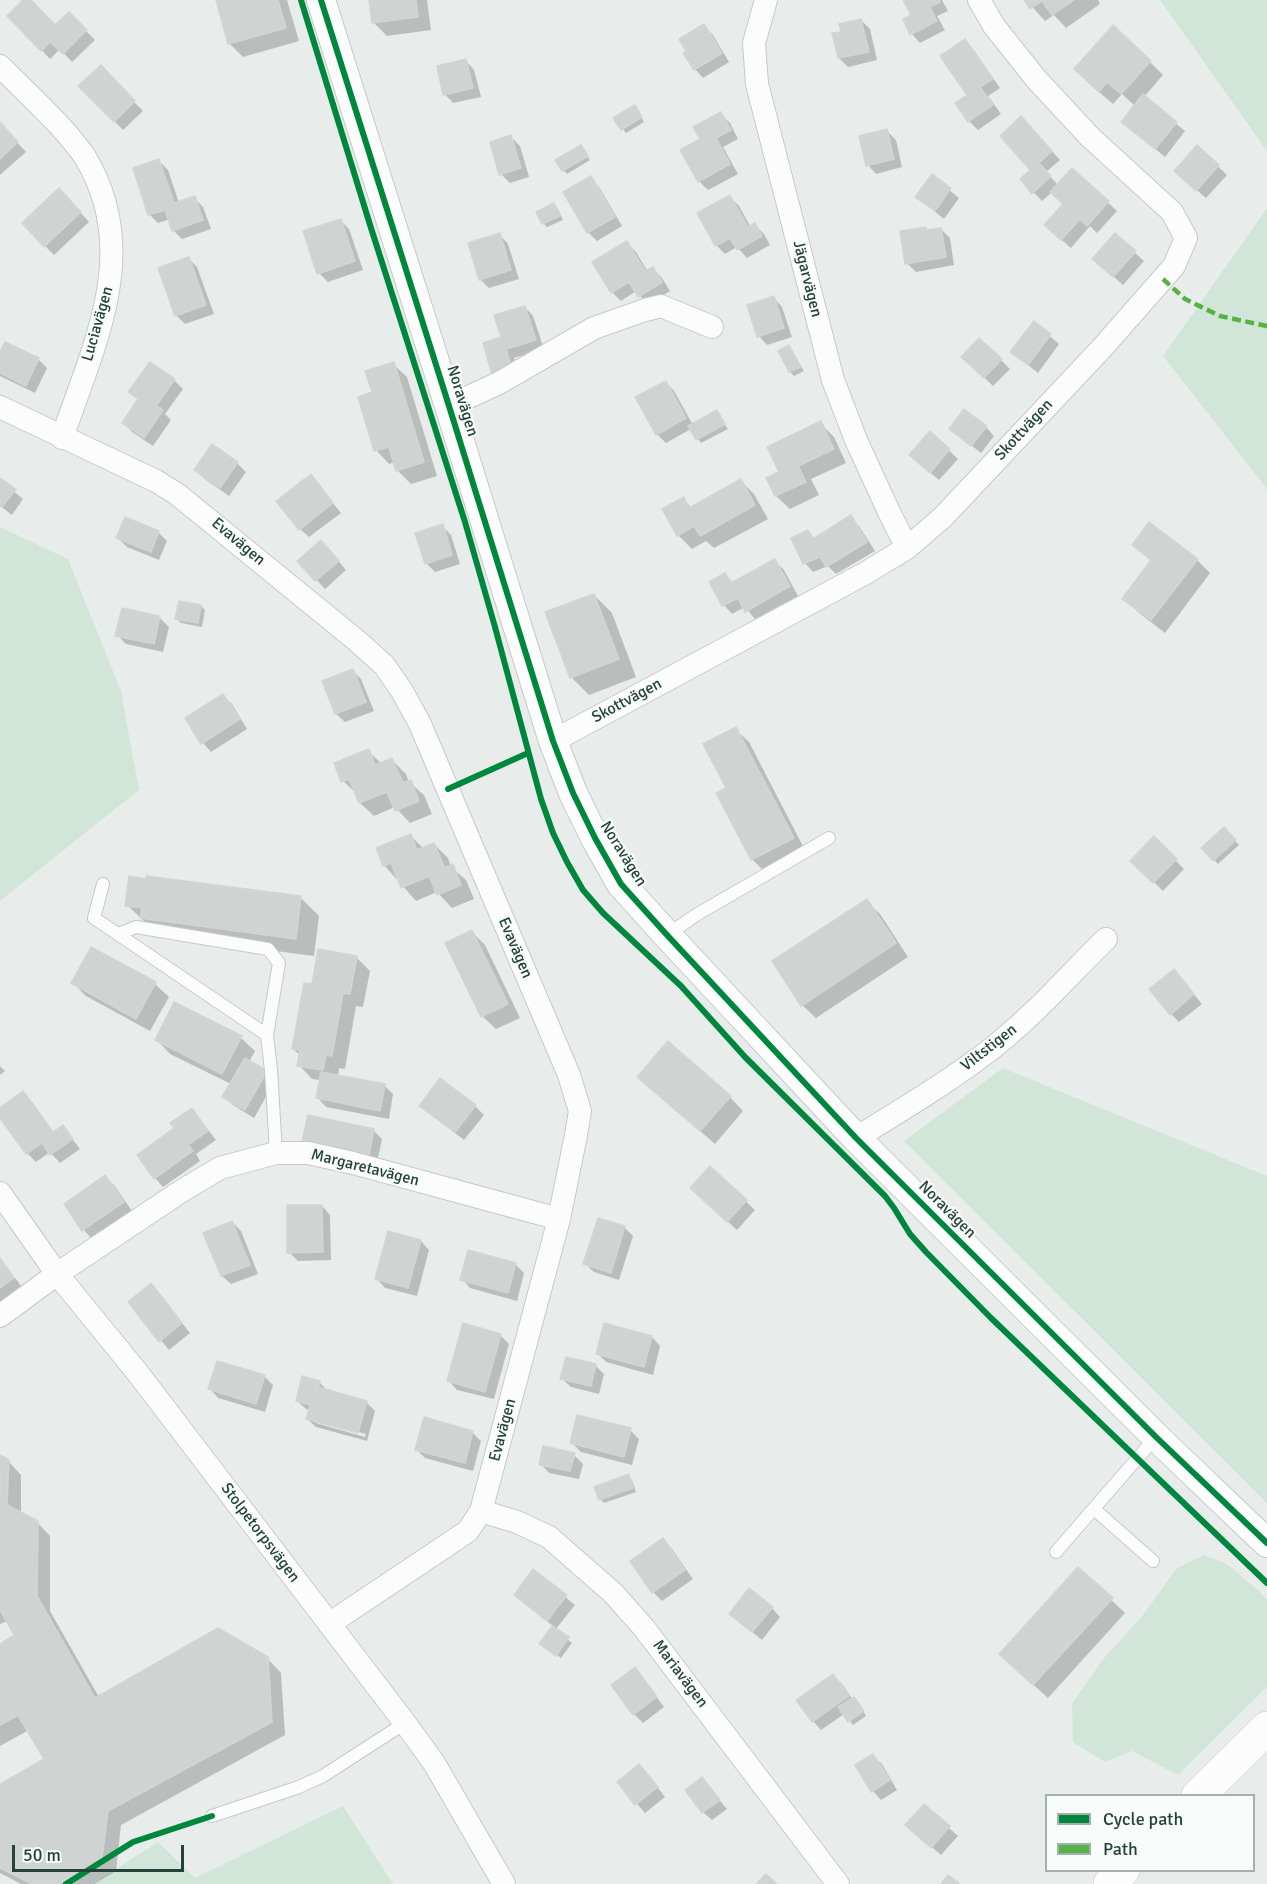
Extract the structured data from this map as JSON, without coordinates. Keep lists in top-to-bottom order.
{
  "streets": {
    "street": [
      "Jägarvägen",
      "Luciavägen",
      "Noravägen",
      "Skottvägen",
      "Evavägen",
      "Viltstigen",
      "Margaretavägen",
      "Stolpetorpsvägen",
      "Mariavägen"
    ]
  },
  "crossings": [
    ["Jägarvägen", "Skottvägen"],
    ["Luciavägen", "Evavägen"],
    ["Noravägen", "Skottvägen"],
    ["Noravägen", "Viltstigen"],
    ["Evavägen", "Margaretavägen"],
    ["Evavägen", "Stolpetorpsvägen"],
    ["Evavägen", "Mariavägen"],
    ["Margaretavägen", "Stolpetorpsvägen"]
  ],
  "legend": ["Cycle path", "Path"],
  "scale_bar": "50 m"
}
